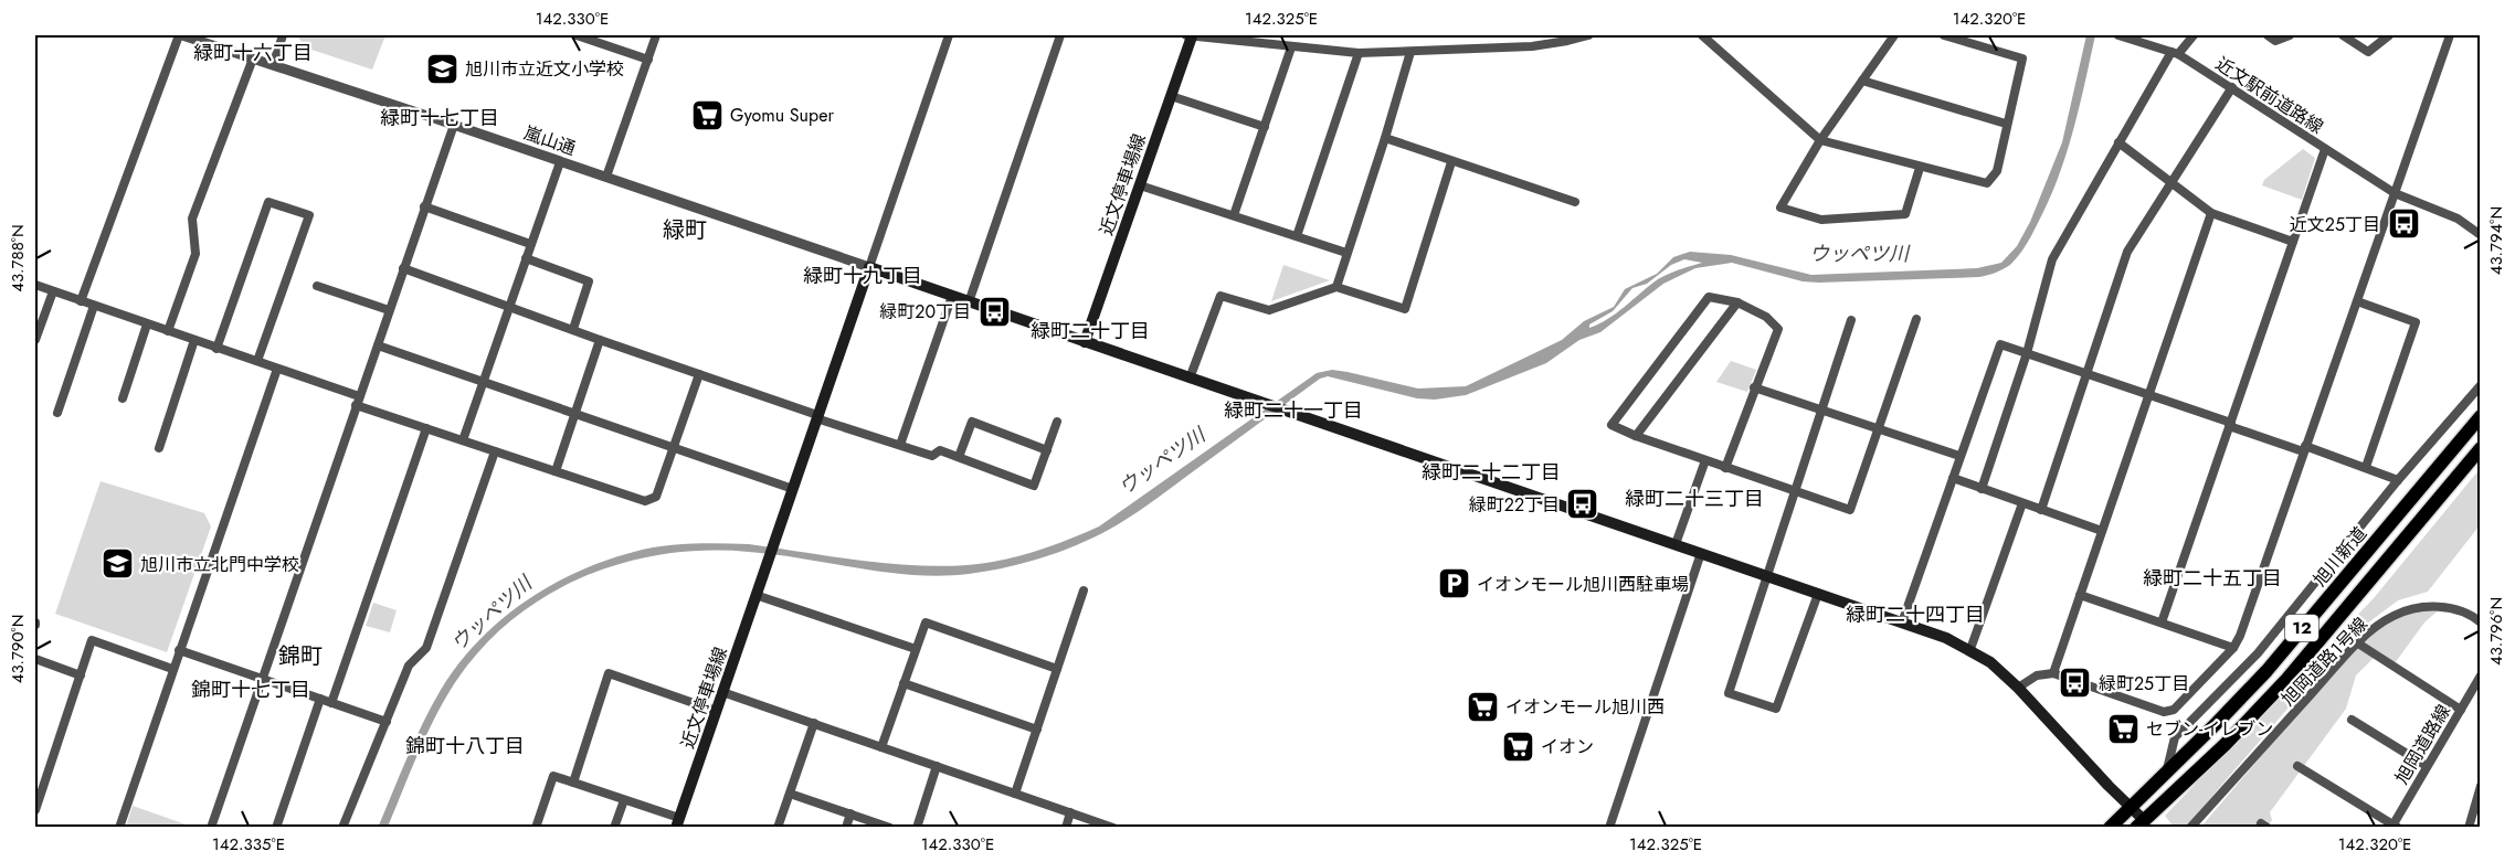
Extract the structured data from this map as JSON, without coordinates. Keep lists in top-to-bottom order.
{
  "streets": {
    "highway": ["旭川新道", "12"],
    "main road": ["近文停車場線"],
    "street": [
      "近文駅前道路線",
      "嵐山通",
      "旭岡道路1号線",
      "旭岡道路線"
    ]
  },
  "districts": [
    "緑町十六丁目",
    "緑町十七丁目",
    "緑町",
    "緑町十九丁目",
    "緑町二十丁目",
    "緑町二十一丁目",
    "緑町二十二丁目",
    "緑町二十三丁目",
    "緑町二十五丁目",
    "緑町二十四丁目",
    "錦町",
    "錦町十七丁目",
    "錦町十八丁目"
  ],
  "water": ["ウッペツ川"],
  "places": {
    "school or university": ["旭川市立近文小学校", "旭川市立北門中学校"],
    "supermarket": [
      "Gyomu Super",
      "イオンモール旭川西",
      "セブン-イレブン",
      "イオン"
    ],
    "bus stop": [
      "近文25丁目",
      "緑町20丁目",
      "緑町22丁目",
      "緑町25丁目"
    ],
    "parking": ["イオンモール旭川西駐車場"]
  },
  "coordinates": [
    "142.330°E",
    "142.325°E",
    "142.320°E",
    "43.794°N",
    "43.788°N",
    "43.796°N",
    "43.790°N",
    "142.335°E"
  ]
}
